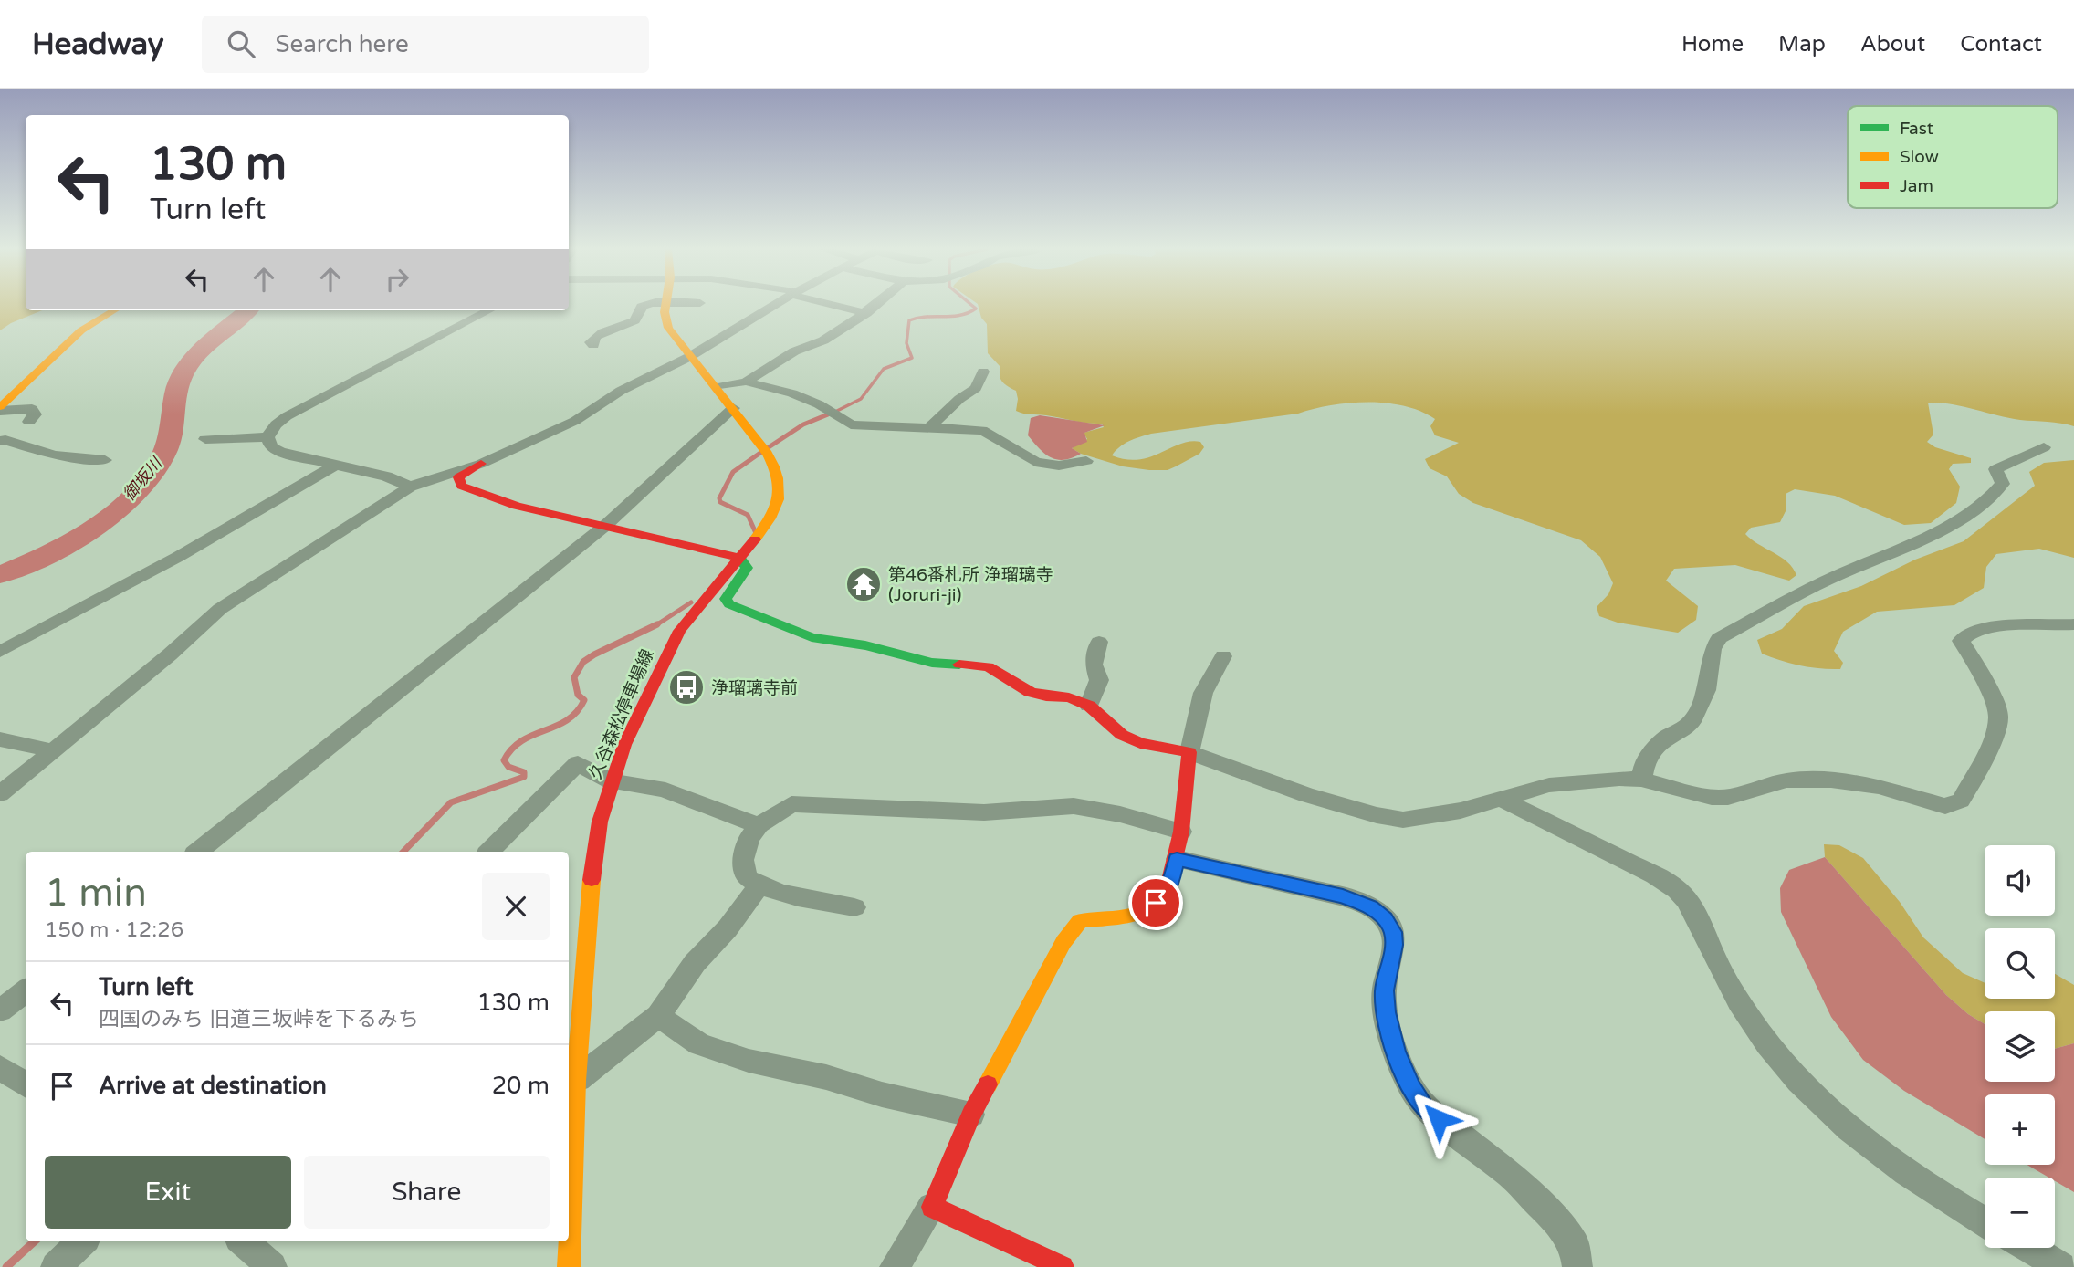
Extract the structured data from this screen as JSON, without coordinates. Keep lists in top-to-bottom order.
{
  "streets": {
    "main road": ["久谷森松停車場線"]
  },
  "water": ["御坂川"],
  "places": {
    "temple": ["第46番札所 浄瑠璃寺 (Joruri-ji)"],
    "bus stop": ["浄瑠璃寺前"]
  },
  "legend": ["Fast", "Slow", "Jam"],
  "page": {
    "header": "Headway",
    "search": "Search here",
    "nav": [
      "Home",
      "Map",
      "About",
      "Contact"
    ],
    "turn": ["130 m", "Turn left"],
    "map_buttons": ["+", "−"],
    "heading": ["1 min", "150 m · 12:26"],
    "list": [
      {
        "name": "Turn left",
        "note": "四国のみち 旧道三坂峠を下るみち",
        "value": "130 m"
      },
      {
        "name": "Arrive at destination",
        "value": "20 m"
      }
    ],
    "buttons": ["Exit", "Share"]
  }
}
